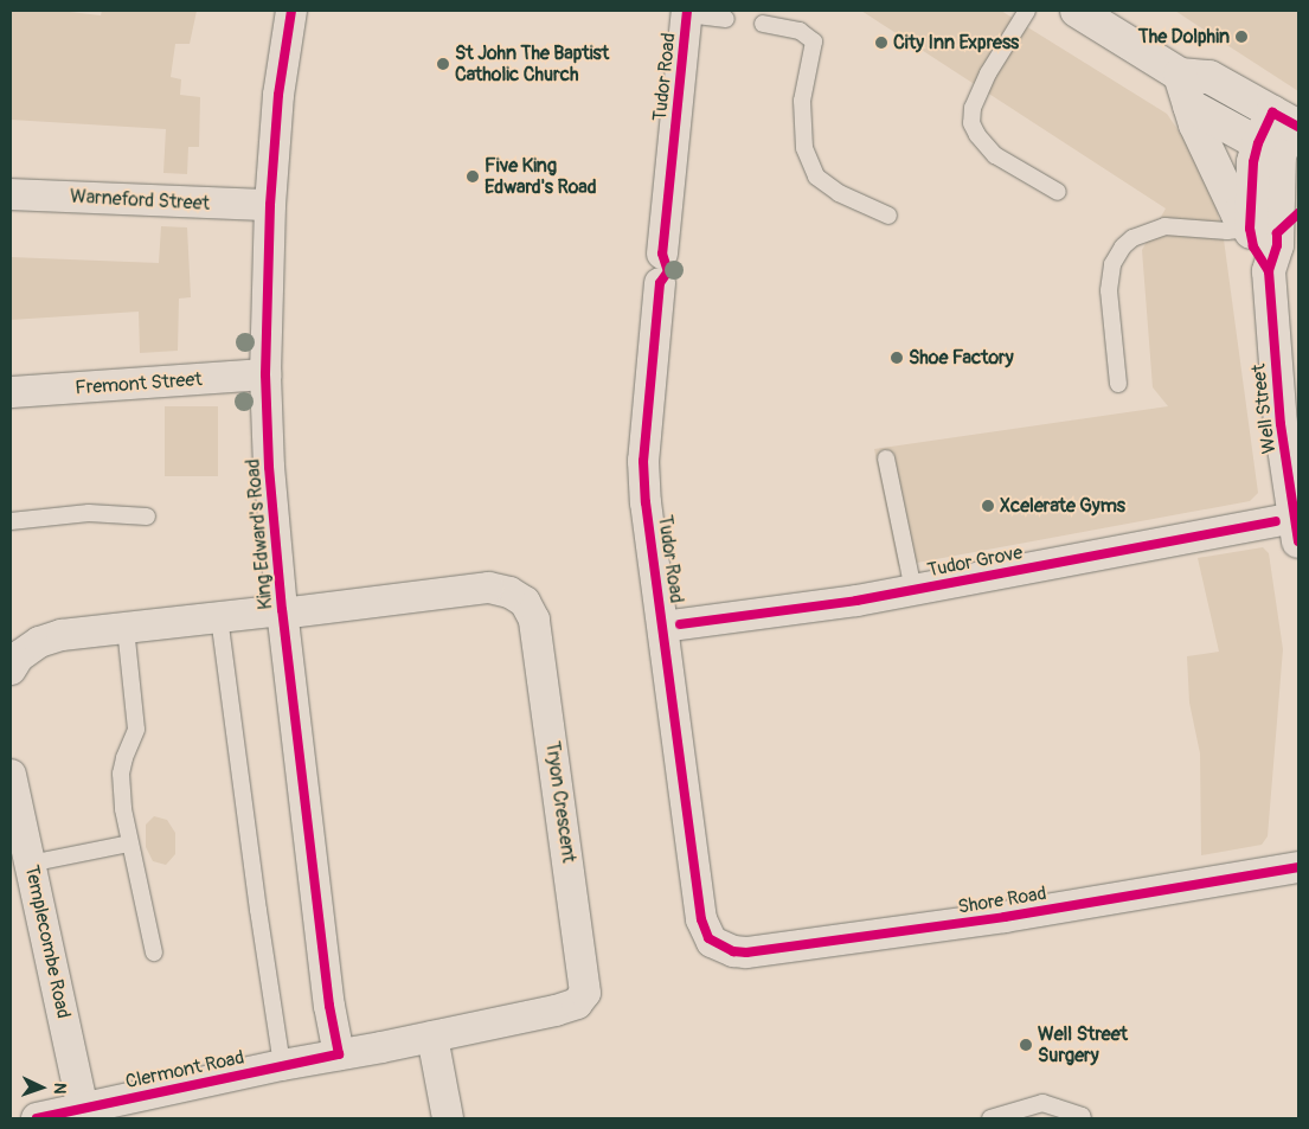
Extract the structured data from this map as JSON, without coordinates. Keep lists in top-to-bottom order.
{
  "streets": {
    "main road": ["Well Street"],
    "street": [
      "Tudor Road",
      "Warneford Street",
      "Fremont Street",
      "King Edward's Road",
      "Tudor Grove",
      "Tryon Crescent",
      "Shore Road",
      "Templecombe Road",
      "Clermont Road"
    ]
  },
  "crossings": [
    ["Tudor Road", "Tudor Grove"],
    ["Tudor Road", "Shore Road"],
    ["Warneford Street", "King Edward's Road"],
    ["Fremont Street", "King Edward's Road"],
    ["Well Street", "Tudor Grove"],
    ["King Edward's Road", "Tryon Crescent"],
    ["King Edward's Road", "Clermont Road"],
    ["Tryon Crescent", "Clermont Road"],
    ["Templecombe Road", "Clermont Road"]
  ],
  "places": [
    "The Dolphin",
    "City Inn Express",
    "St John The Baptist Catholic Church",
    "Five King Edward's Road",
    "Shoe Factory",
    "Xcelerate Gyms",
    "Well Street Surgery"
  ],
  "north": "right"
}
